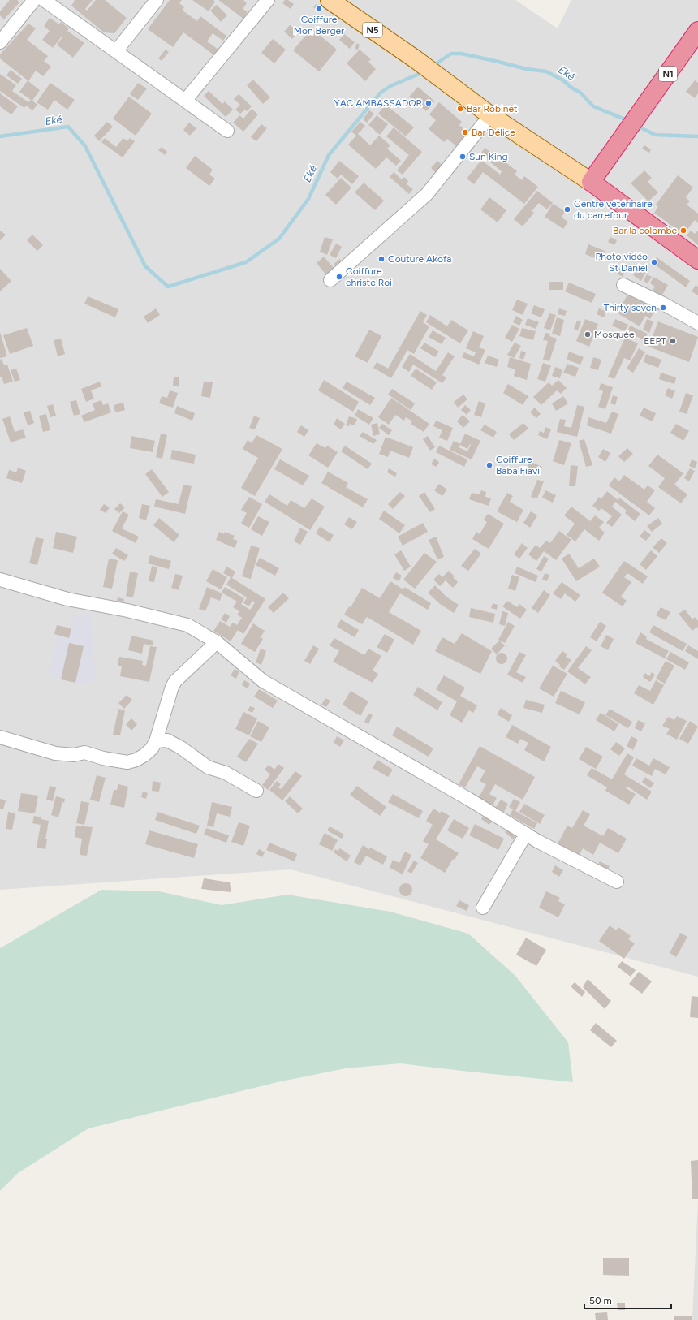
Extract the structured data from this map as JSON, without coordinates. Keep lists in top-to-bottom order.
{
  "streets": {
    "highway": ["N1"],
    "main road": ["N5"]
  },
  "crossings": [
    ["N5", "N1"]
  ],
  "water": ["Eké"],
  "places": [
    "Coiffure Mon Berger",
    "YAC AMBASSADOR",
    "Bar Robinet",
    "Bar Délice",
    "Sun King",
    "Centre vétérinaire du carrefour",
    "Bar la colombe",
    "Couture Akofa",
    "Photo vidéo St Daniel",
    "Coiffure christe Roi",
    "Thirty seven",
    "Mosquée",
    "EEPT",
    "Coiffure Baba Fiavi"
  ],
  "scale_bar": "50 m"
}
